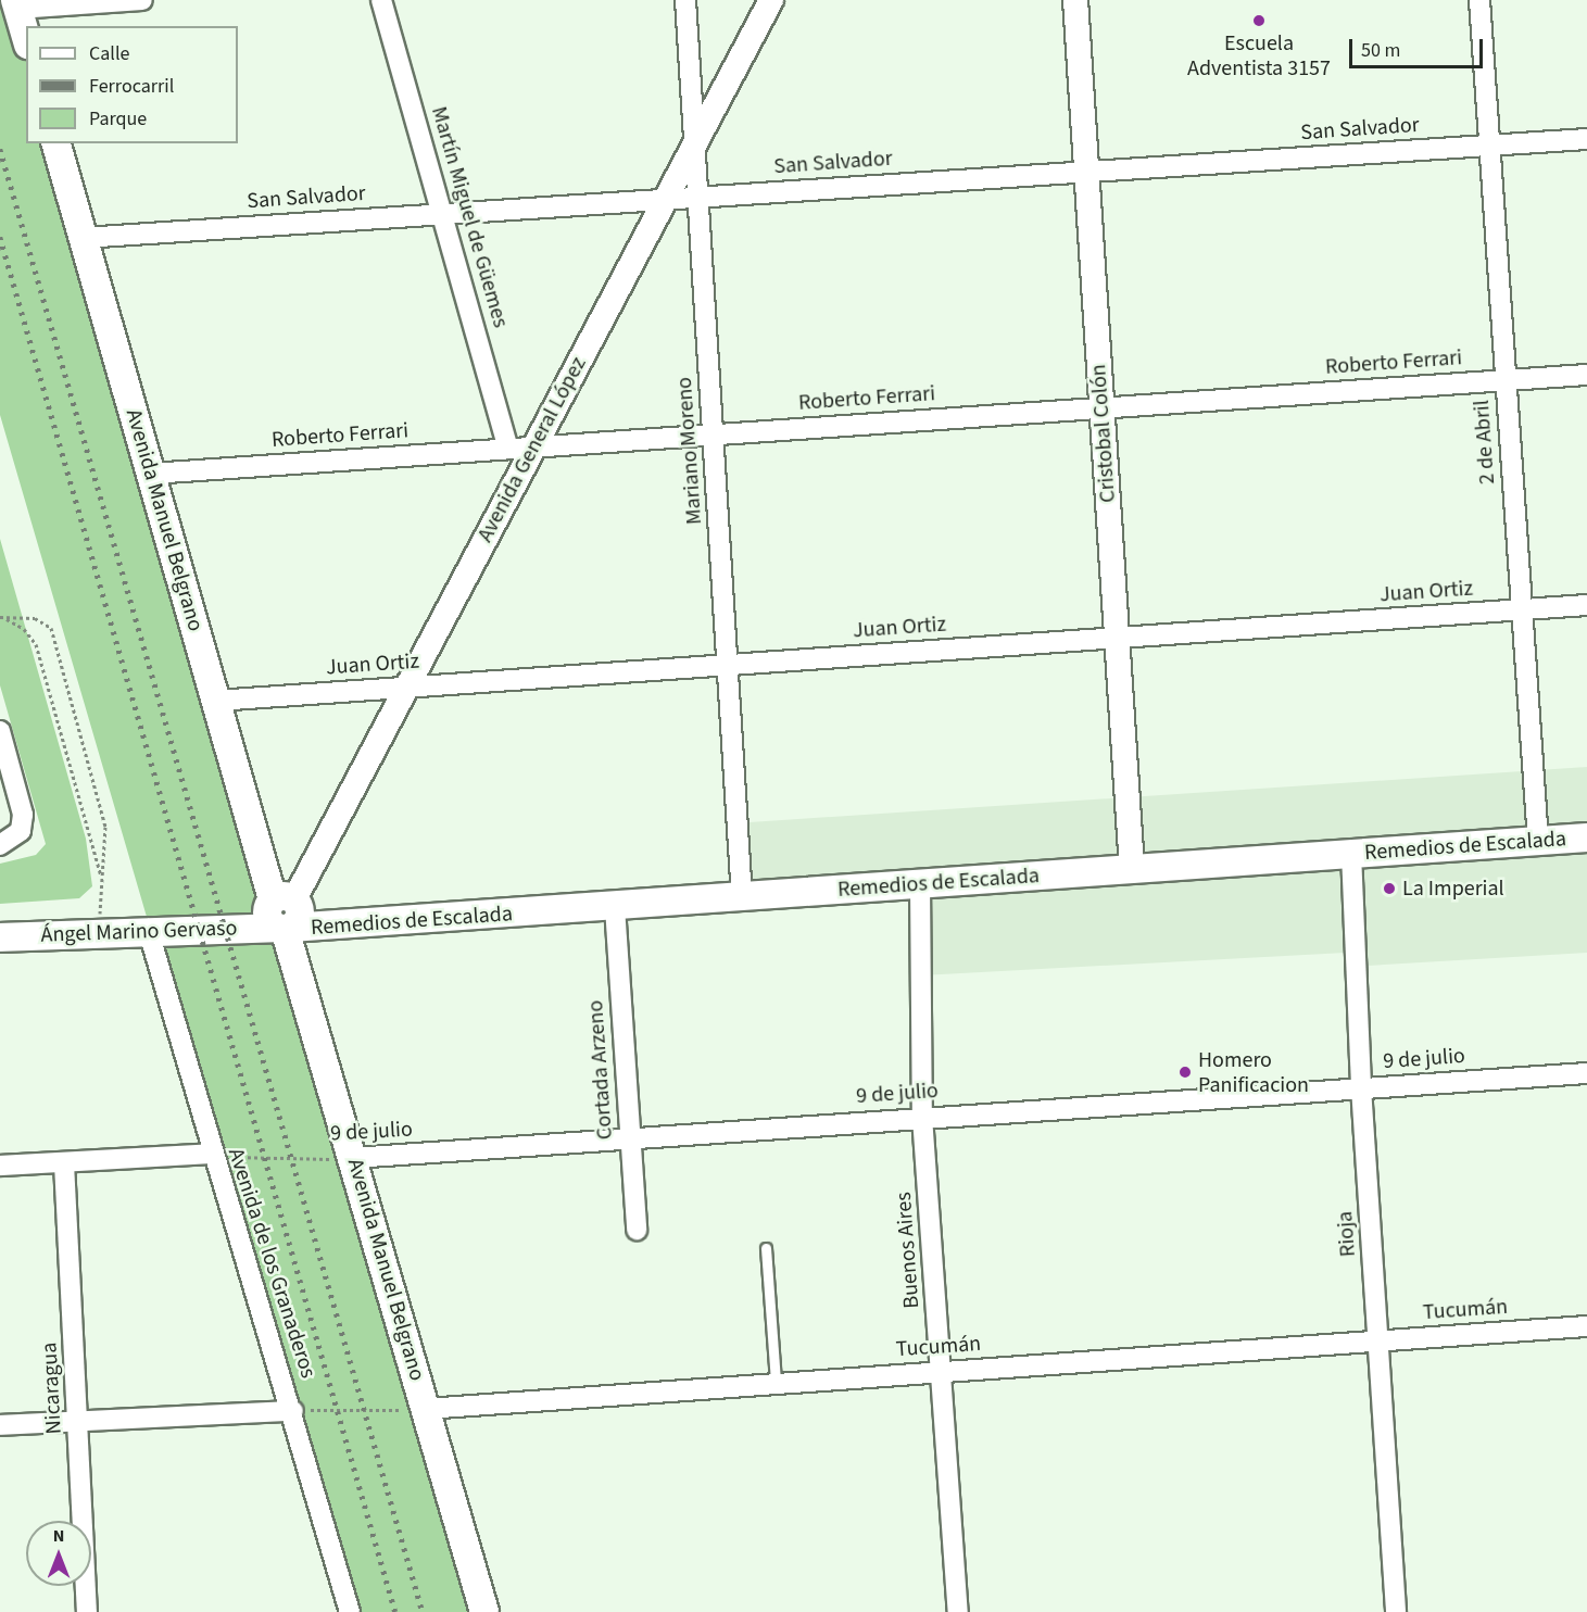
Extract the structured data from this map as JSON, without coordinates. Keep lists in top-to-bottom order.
{
  "streets": {
    "main road": ["Avenida Manuel Belgrano", "Remedios de Escalada", "Ángel Marino Gervaso"],
    "street": [
      "San Salvador",
      "Martín Miguel de Güemes",
      "Roberto Ferrari",
      "Cristobal Colón",
      "2 de Abril",
      "Avenida General López",
      "Mariano Moreno",
      "Juan Ortiz",
      "9 de julio",
      "Cortada Arzeno",
      "Rioja",
      "Buenos Aires",
      "Avenida de los Granaderos",
      "Tucumán",
      "Nicaragua"
    ]
  },
  "crossings": [
    ["San Salvador", "Martín Miguel de Güemes"],
    ["San Salvador", "Cristobal Colón"],
    ["San Salvador", "2 de Abril"],
    ["San Salvador", "Avenida General López"],
    ["San Salvador", "Mariano Moreno"],
    ["San Salvador", "Avenida Manuel Belgrano"],
    ["Martín Miguel de Güemes", "Roberto Ferrari"],
    ["Roberto Ferrari", "Cristobal Colón"],
    ["Roberto Ferrari", "2 de Abril"],
    ["Roberto Ferrari", "Avenida General López"],
    ["Roberto Ferrari", "Mariano Moreno"],
    ["Roberto Ferrari", "Avenida Manuel Belgrano"],
    ["Cristobal Colón", "Juan Ortiz"],
    ["Cristobal Colón", "Remedios de Escalada"],
    ["2 de Abril", "Juan Ortiz"],
    ["2 de Abril", "Remedios de Escalada"],
    ["Avenida General López", "Mariano Moreno"],
    ["Avenida General López", "Avenida Manuel Belgrano"],
    ["Avenida General López", "Juan Ortiz"],
    ["Mariano Moreno", "Juan Ortiz"],
    ["Mariano Moreno", "Remedios de Escalada"],
    ["Avenida Manuel Belgrano", "Juan Ortiz"],
    ["Avenida Manuel Belgrano", "Remedios de Escalada"],
    ["Avenida Manuel Belgrano", "Ángel Marino Gervaso"],
    ["Avenida Manuel Belgrano", "9 de julio"],
    ["Avenida Manuel Belgrano", "Tucumán"],
    ["Remedios de Escalada", "Ángel Marino Gervaso"],
    ["Remedios de Escalada", "Cortada Arzeno"],
    ["Remedios de Escalada", "Rioja"],
    ["Remedios de Escalada", "Buenos Aires"],
    ["Ángel Marino Gervaso", "Avenida de los Granaderos"],
    ["9 de julio", "Cortada Arzeno"],
    ["9 de julio", "Rioja"],
    ["9 de julio", "Buenos Aires"],
    ["9 de julio", "Avenida de los Granaderos"],
    ["Rioja", "Tucumán"],
    ["Buenos Aires", "Tucumán"]
  ],
  "places": ["Escuela Adventista 3157", "La Imperial", "Homero Panificacion"],
  "legend": ["Calle", "Ferrocarril", "Parque"],
  "scale_bar": "50 m",
  "north": "top"
}
